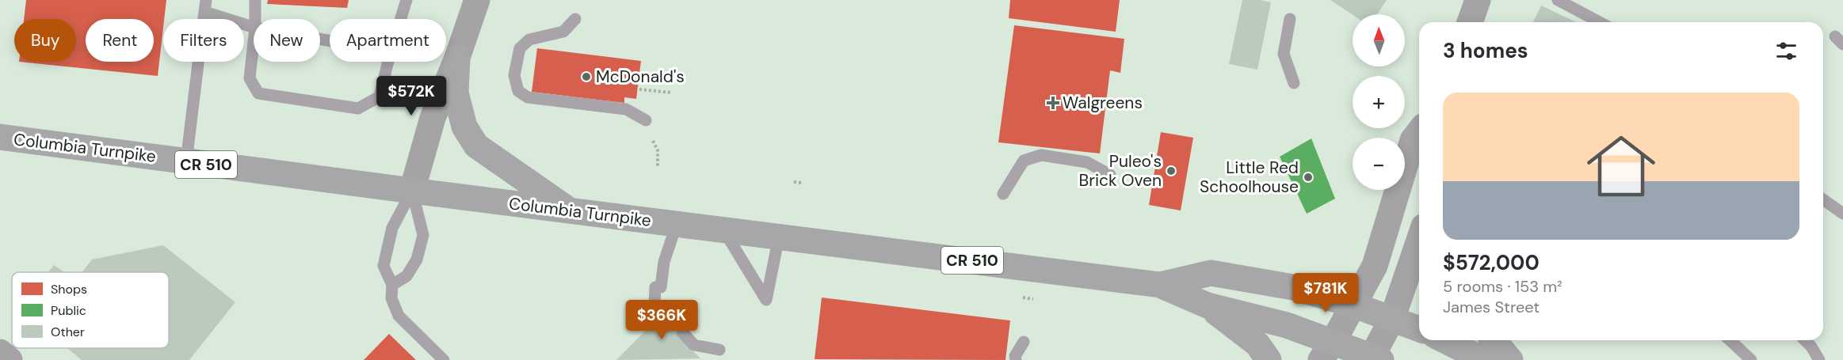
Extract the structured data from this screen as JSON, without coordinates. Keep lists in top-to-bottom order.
{
  "streets": {
    "main road": ["Columbia Turnpike", "CR 510"]
  },
  "places": {
    "other": ["McDonald's", "Puleo's Brick Oven", "Little Red Schoolhouse"],
    "health": ["Walgreens"]
  },
  "legend": ["Shops", "Public", "Other"],
  "north": "top",
  "page": {
    "map_buttons": ["+", "−"],
    "chip": [
      "Buy",
      "Rent",
      "Filters",
      "New",
      "Apartment"
    ],
    "heading": "3 homes",
    "price": ["$572K", "$781K", "$366K"],
    "list": [
      {
        "name": "$572,000",
        "note": "5 rooms · 153 m² · James Street"
      }
    ]
  }
}
